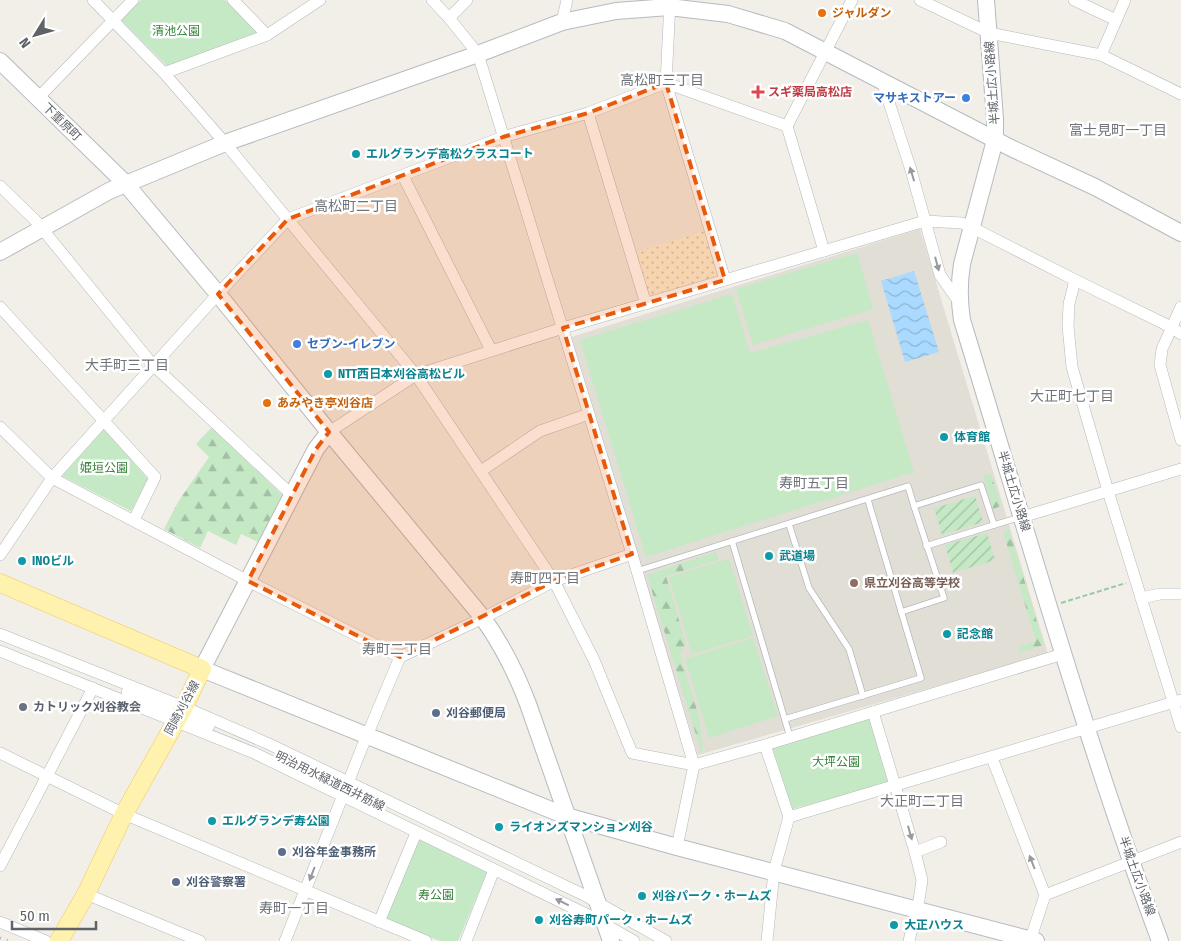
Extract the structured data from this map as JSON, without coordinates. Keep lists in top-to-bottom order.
{
  "streets": {
    "main road": ["岡崎刈谷線"],
    "street": ["半城土広小路線", "下重原町", "明治用水緑道西井筋線"]
  },
  "crossings": [
    ["下重原町", "明治用水緑道西井筋線"]
  ],
  "districts": [
    "高松町三丁目",
    "富士見町一丁目",
    "高松町二丁目",
    "大手町三丁目",
    "大正町七丁目",
    "寿町五丁目",
    "寿町四丁目",
    "寿町二丁目",
    "大正町二丁目",
    "寿町一丁目"
  ],
  "parks": [
    "清池公園",
    "姫垣公園",
    "大坪公園",
    "寿公園"
  ],
  "places": {
    "other": [
      "ジャルダン",
      "マサキストアー",
      "エルグランデ高松クラスコート",
      "セブン-イレブン",
      "NTT西日本刈谷高松ビル",
      "あみやき亭刈谷店",
      "体育館",
      "武道場",
      "INOビル",
      "県立刈谷高等学校",
      "記念館",
      "カトリック刈谷教会",
      "刈谷郵便局",
      "エルグランデ寿公園",
      "ライオンズマンション刈谷",
      "刈谷年金事務所",
      "刈谷警察署",
      "刈谷パーク・ホームズ",
      "刈谷寿町パーク・ホームズ",
      "大正ハウス"
    ],
    "health": ["スギ薬局高松店"]
  },
  "scale_bar": "50 m",
  "north": "bottom left"
}
